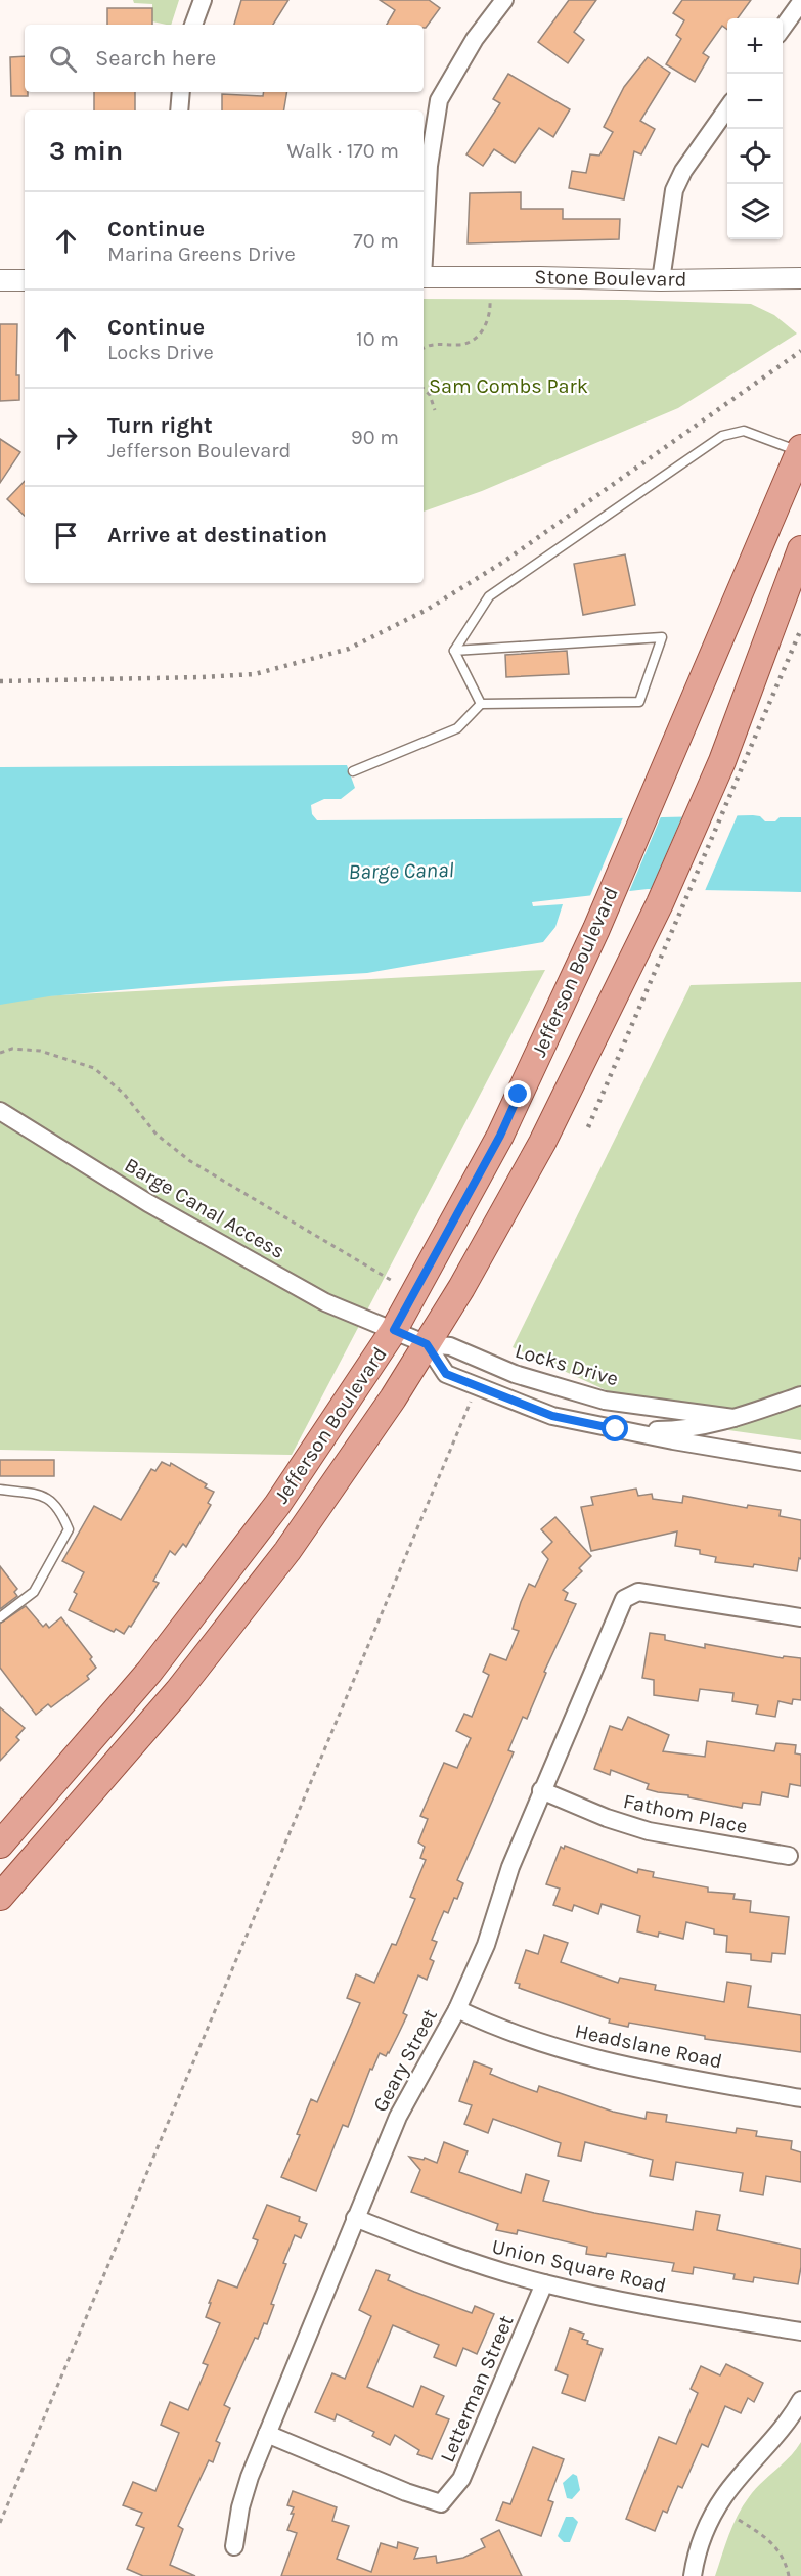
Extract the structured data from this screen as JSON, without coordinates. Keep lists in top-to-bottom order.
{
  "streets": {
    "main road": ["Jefferson Boulevard"],
    "street": [
      "Stone Boulevard",
      "Barge Canal Access",
      "Locks Drive",
      "Fathom Place",
      "Headslane Road",
      "Geary Street",
      "Union Square Road",
      "Letterman Street"
    ]
  },
  "crossings": [
    ["Jefferson Boulevard", "Barge Canal Access"],
    ["Jefferson Boulevard", "Locks Drive"],
    ["Barge Canal Access", "Locks Drive"],
    ["Fathom Place", "Geary Street"],
    ["Headslane Road", "Geary Street"],
    ["Geary Street", "Union Square Road"],
    ["Geary Street", "Letterman Street"],
    ["Union Square Road", "Letterman Street"]
  ],
  "water": ["Barge Canal"],
  "parks": ["Sam Combs Park"],
  "page": {
    "map_buttons": ["+", "−"],
    "search": "Search here",
    "heading": ["3 min", "Walk · 170 m"],
    "list": [
      ["Continue", "Marina Greens Drive", "70 m"],
      ["Continue", "Locks Drive", "10 m"],
      ["Turn right", "Jefferson Boulevard", "90 m"],
      "Arrive at destination"
    ]
  }
}
